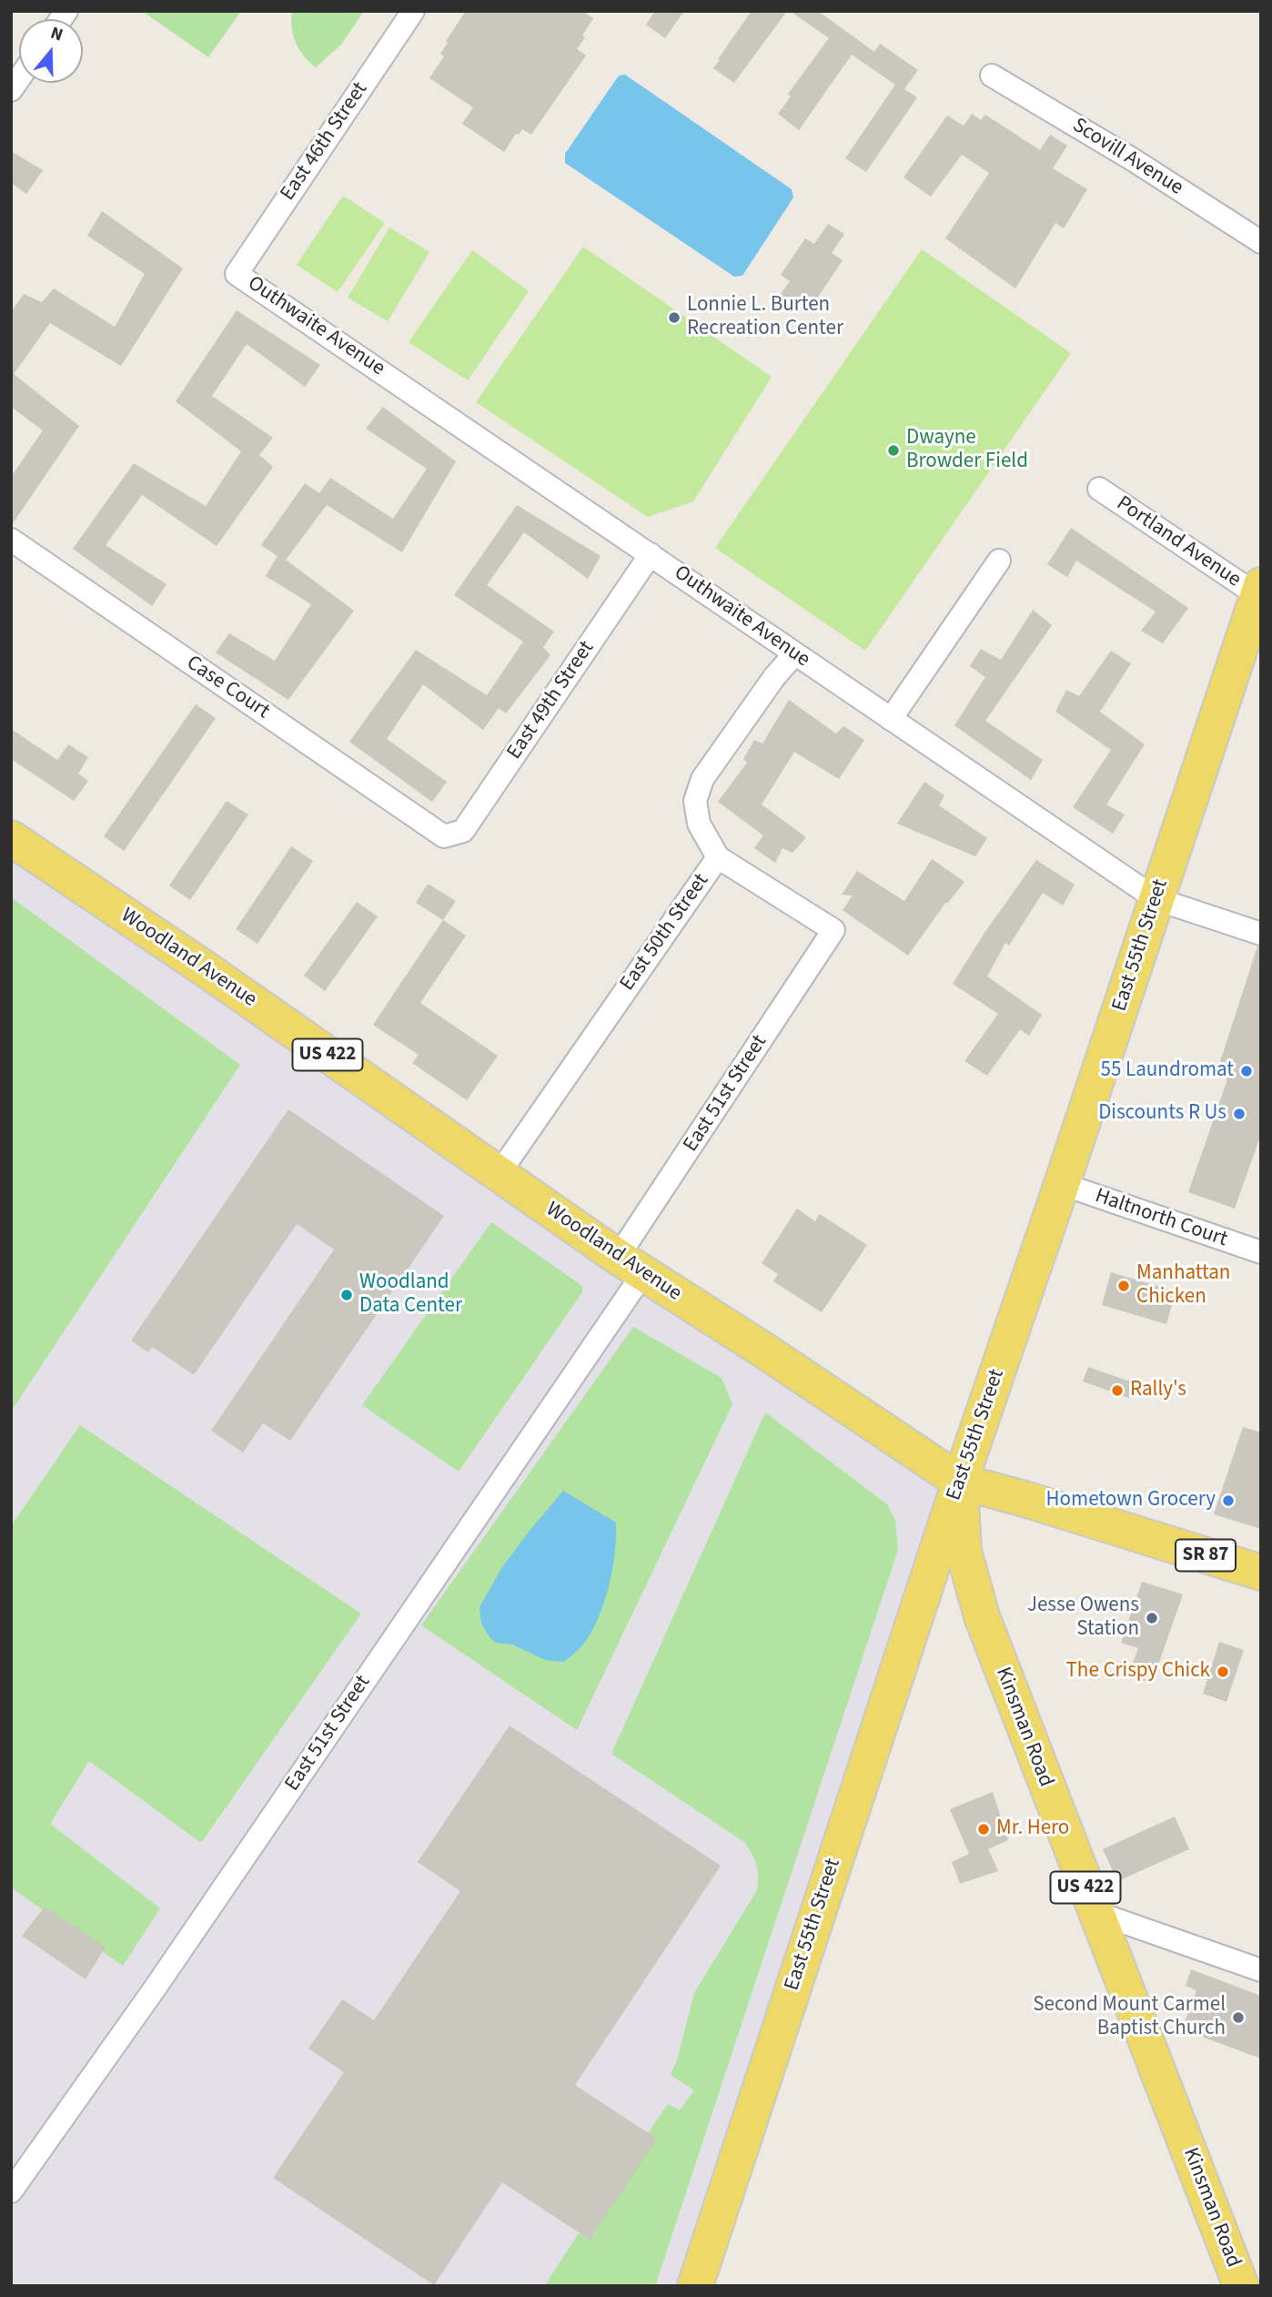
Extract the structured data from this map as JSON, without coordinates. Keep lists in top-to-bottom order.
{
  "streets": {
    "main road": [
      "East 55th Street",
      "Woodland Avenue",
      "US 422",
      "SR 87",
      "Kinsman Road"
    ],
    "street": [
      "East 46th Street",
      "Scovill Avenue",
      "Outhwaite Avenue",
      "Portland Avenue",
      "Case Court",
      "East 49th Street",
      "East 50th Street",
      "East 51st Street",
      "Haltnorth Court"
    ]
  },
  "crossings": [
    ["East 46th Street", "Outhwaite Avenue"],
    ["Outhwaite Avenue", "East 49th Street"],
    ["Outhwaite Avenue", "East 50th Street"],
    ["Outhwaite Avenue", "East 55th Street"],
    ["Portland Avenue", "East 55th Street"],
    ["Case Court", "East 49th Street"],
    ["East 50th Street", "Woodland Avenue"],
    ["East 50th Street", "East 51st Street"],
    ["East 55th Street", "Woodland Avenue"],
    ["East 55th Street", "Haltnorth Court"],
    ["East 55th Street", "Kinsman Road"],
    ["Woodland Avenue", "East 51st Street"],
    ["Woodland Avenue", "Kinsman Road"]
  ],
  "places": [
    "Lonnie L. Burten Recreation Center",
    "Dwayne Browder Field",
    "55 Laundromat",
    "Discounts R Us",
    "Manhattan Chicken",
    "Woodland Data Center",
    "Rally's",
    "Hometown Grocery",
    "Jesse Owens Station",
    "The Crispy Chick",
    "Mr. Hero",
    "Second Mount Carmel Baptist Church"
  ],
  "north": "top"
}
